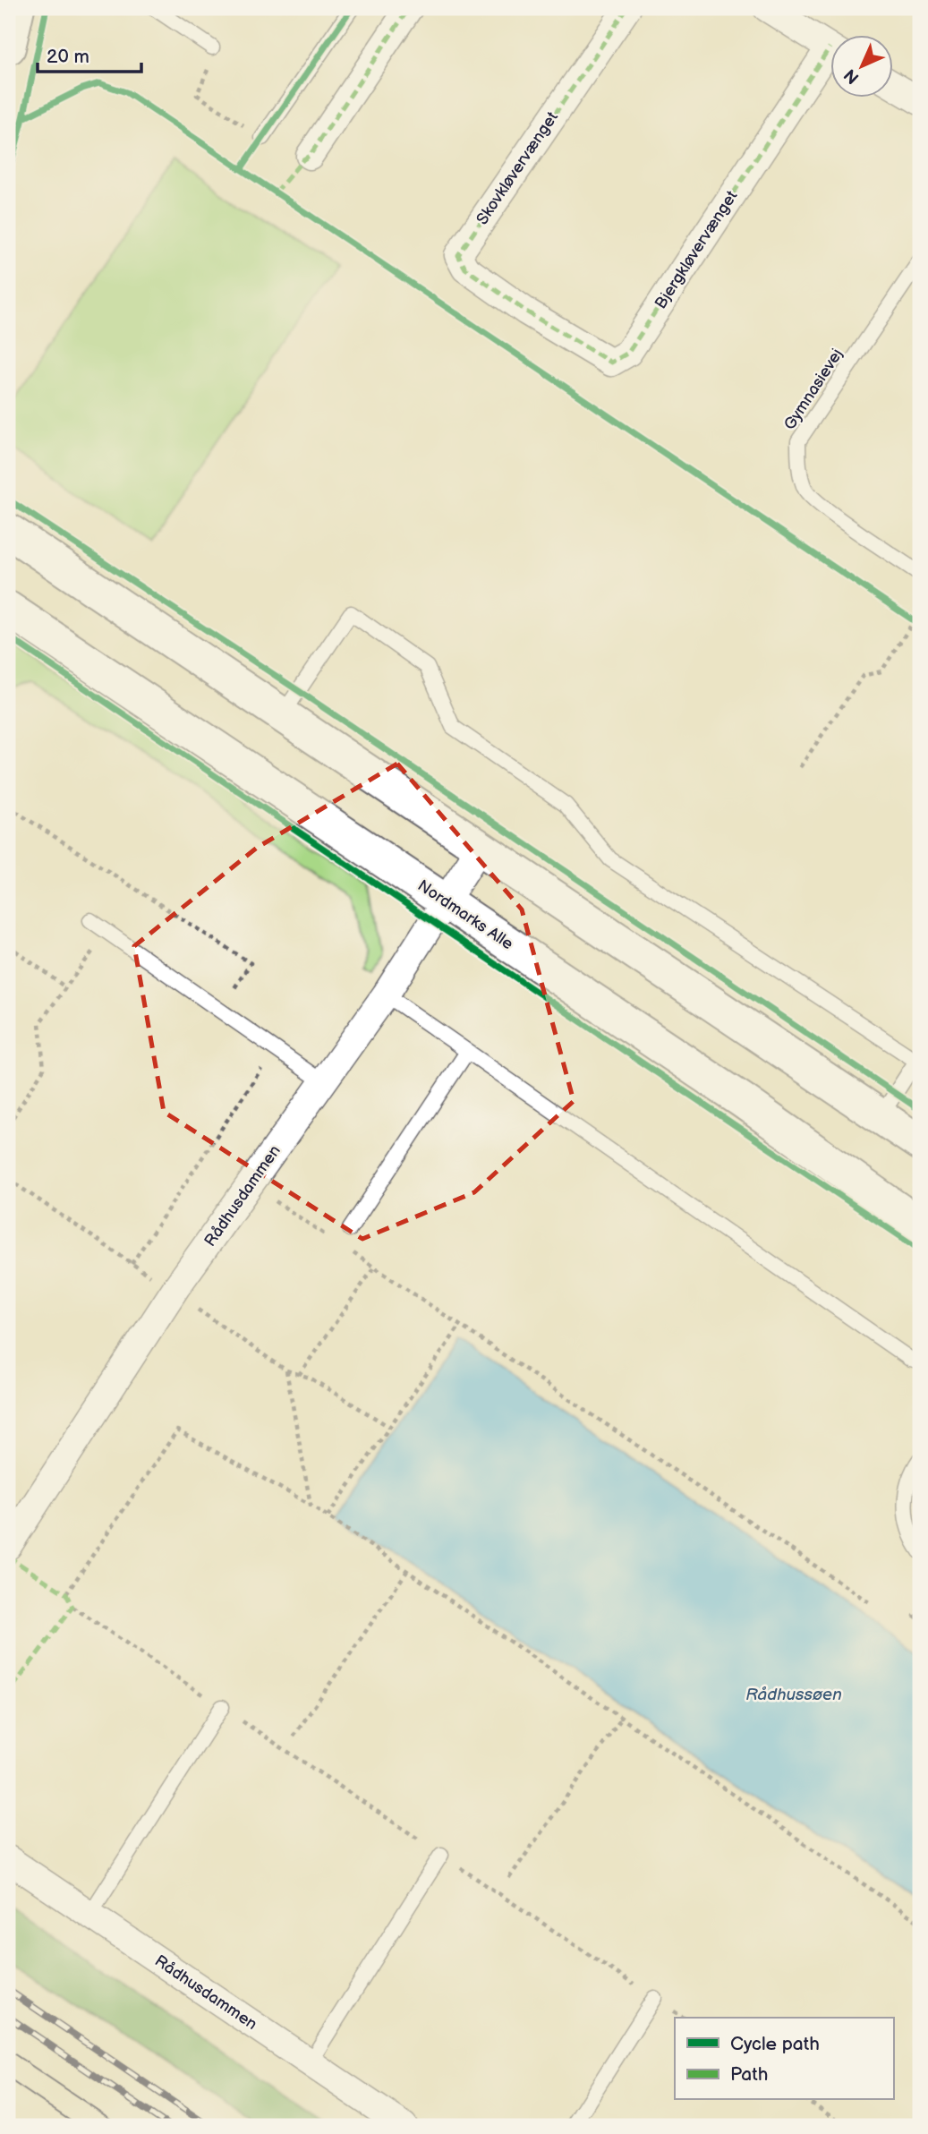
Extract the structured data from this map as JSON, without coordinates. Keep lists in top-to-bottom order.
{
  "streets": {
    "street": [
      "Skovkløvervænget",
      "Bjergkløvervænget",
      "Nordmarks Alle",
      "Rådhusdammen"
    ],
    "lane": ["Gymnasievej"]
  },
  "crossings": [
    ["Skovkløvervænget", "Bjergkløvervænget"],
    ["Nordmarks Alle", "Rådhusdammen"]
  ],
  "water": ["Rådhussøen"],
  "legend": ["Cycle path", "Path"],
  "scale_bar": "20 m",
  "north": "bottom left"
}
